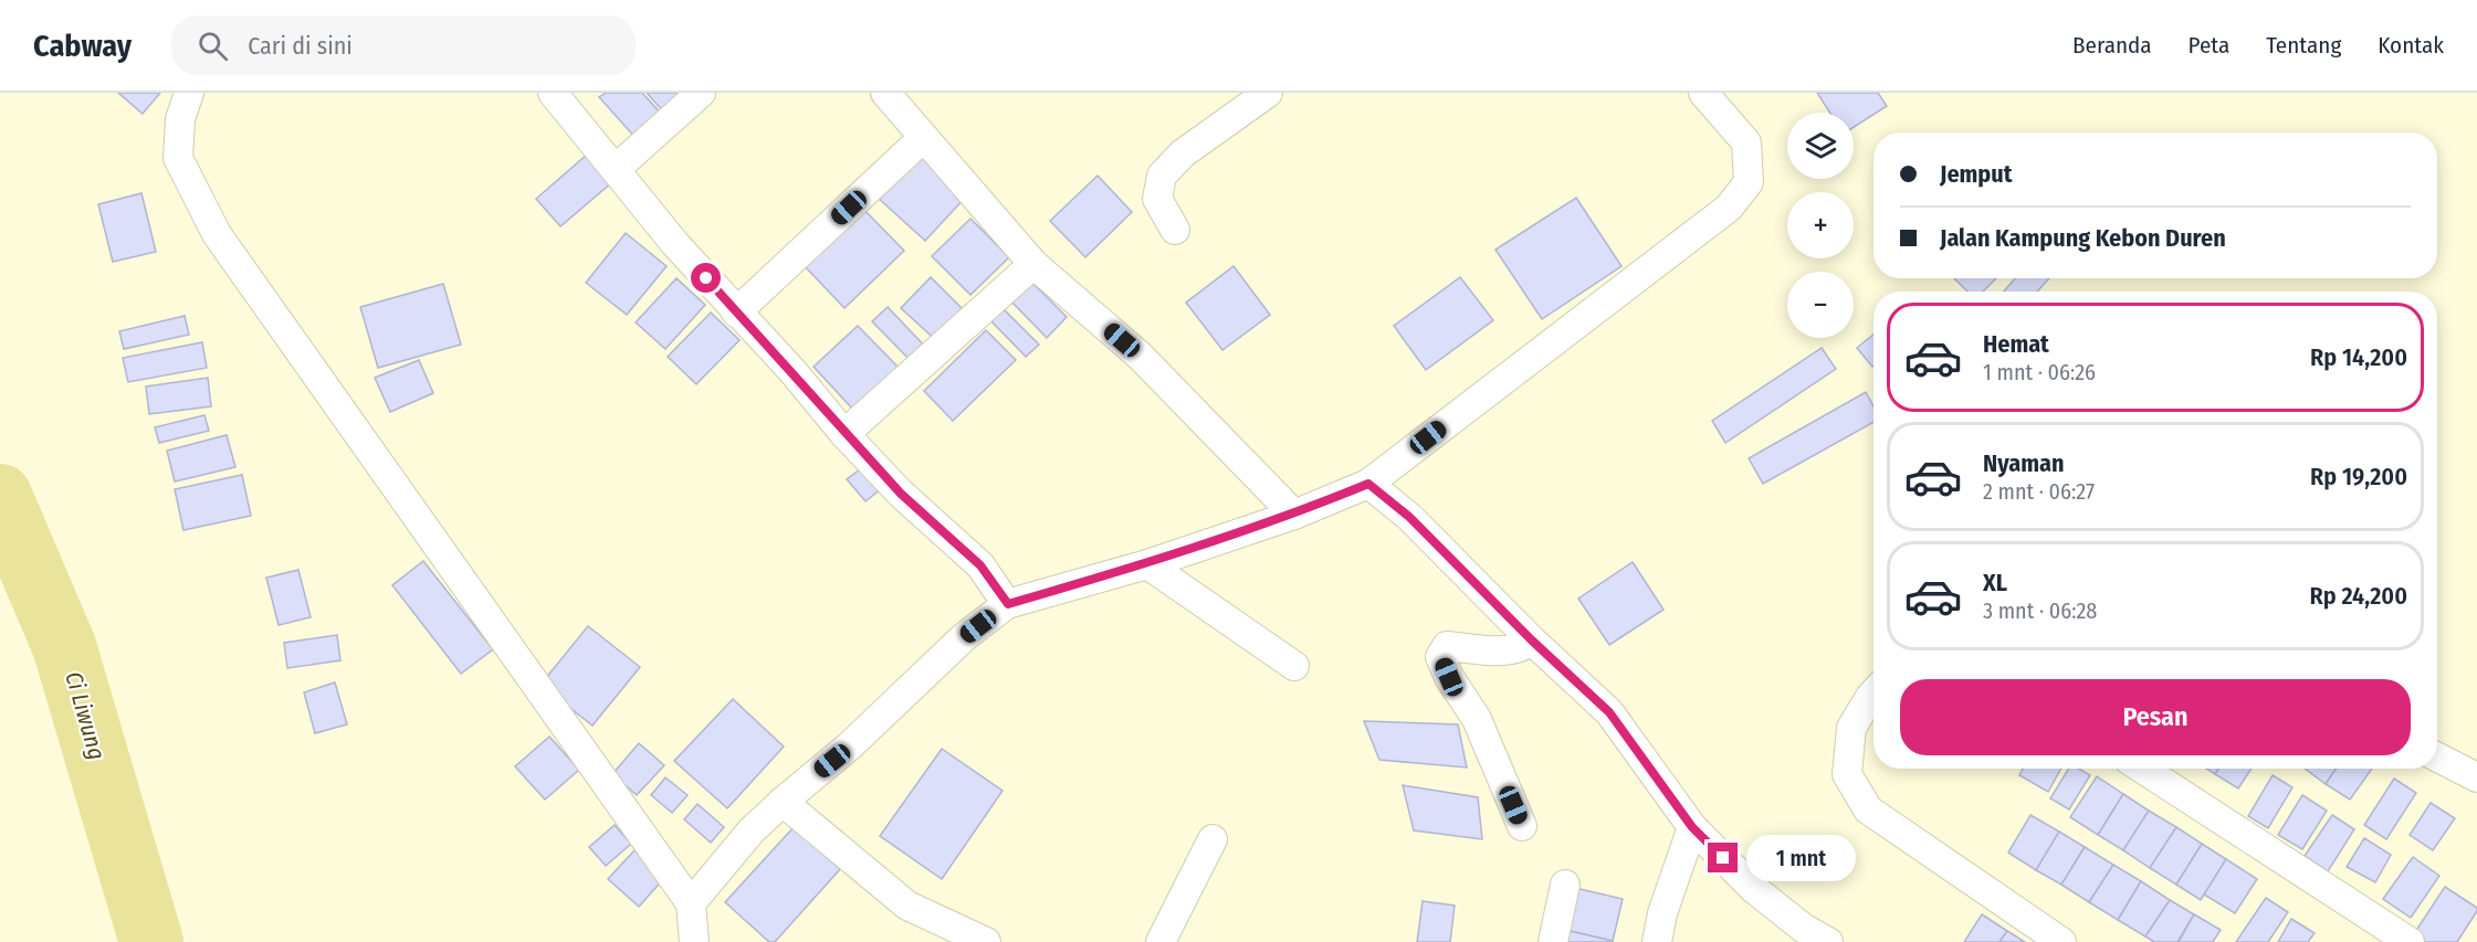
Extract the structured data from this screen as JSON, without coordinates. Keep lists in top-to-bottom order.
{
  "water": ["Ci Liwung"],
  "page": {
    "header": "Cabway",
    "search": "Cari di sini",
    "nav": [
      "Beranda",
      "Peta",
      "Tentang",
      "Kontak"
    ],
    "map_buttons": ["+", "−"],
    "banner": ["Jemput", "Jalan Kampung Kebon Duren"],
    "list": [
      {
        "name": "Hemat",
        "note": "1 mnt · 06:26",
        "value": "Rp 14,200"
      },
      {
        "name": "Nyaman",
        "note": "2 mnt · 06:27",
        "value": "Rp 19,200"
      },
      {
        "name": "XL",
        "note": "3 mnt · 06:28",
        "value": "Rp 24,200"
      }
    ],
    "buttons": "Pesan",
    "bubble": "1 mnt"
  }
}
